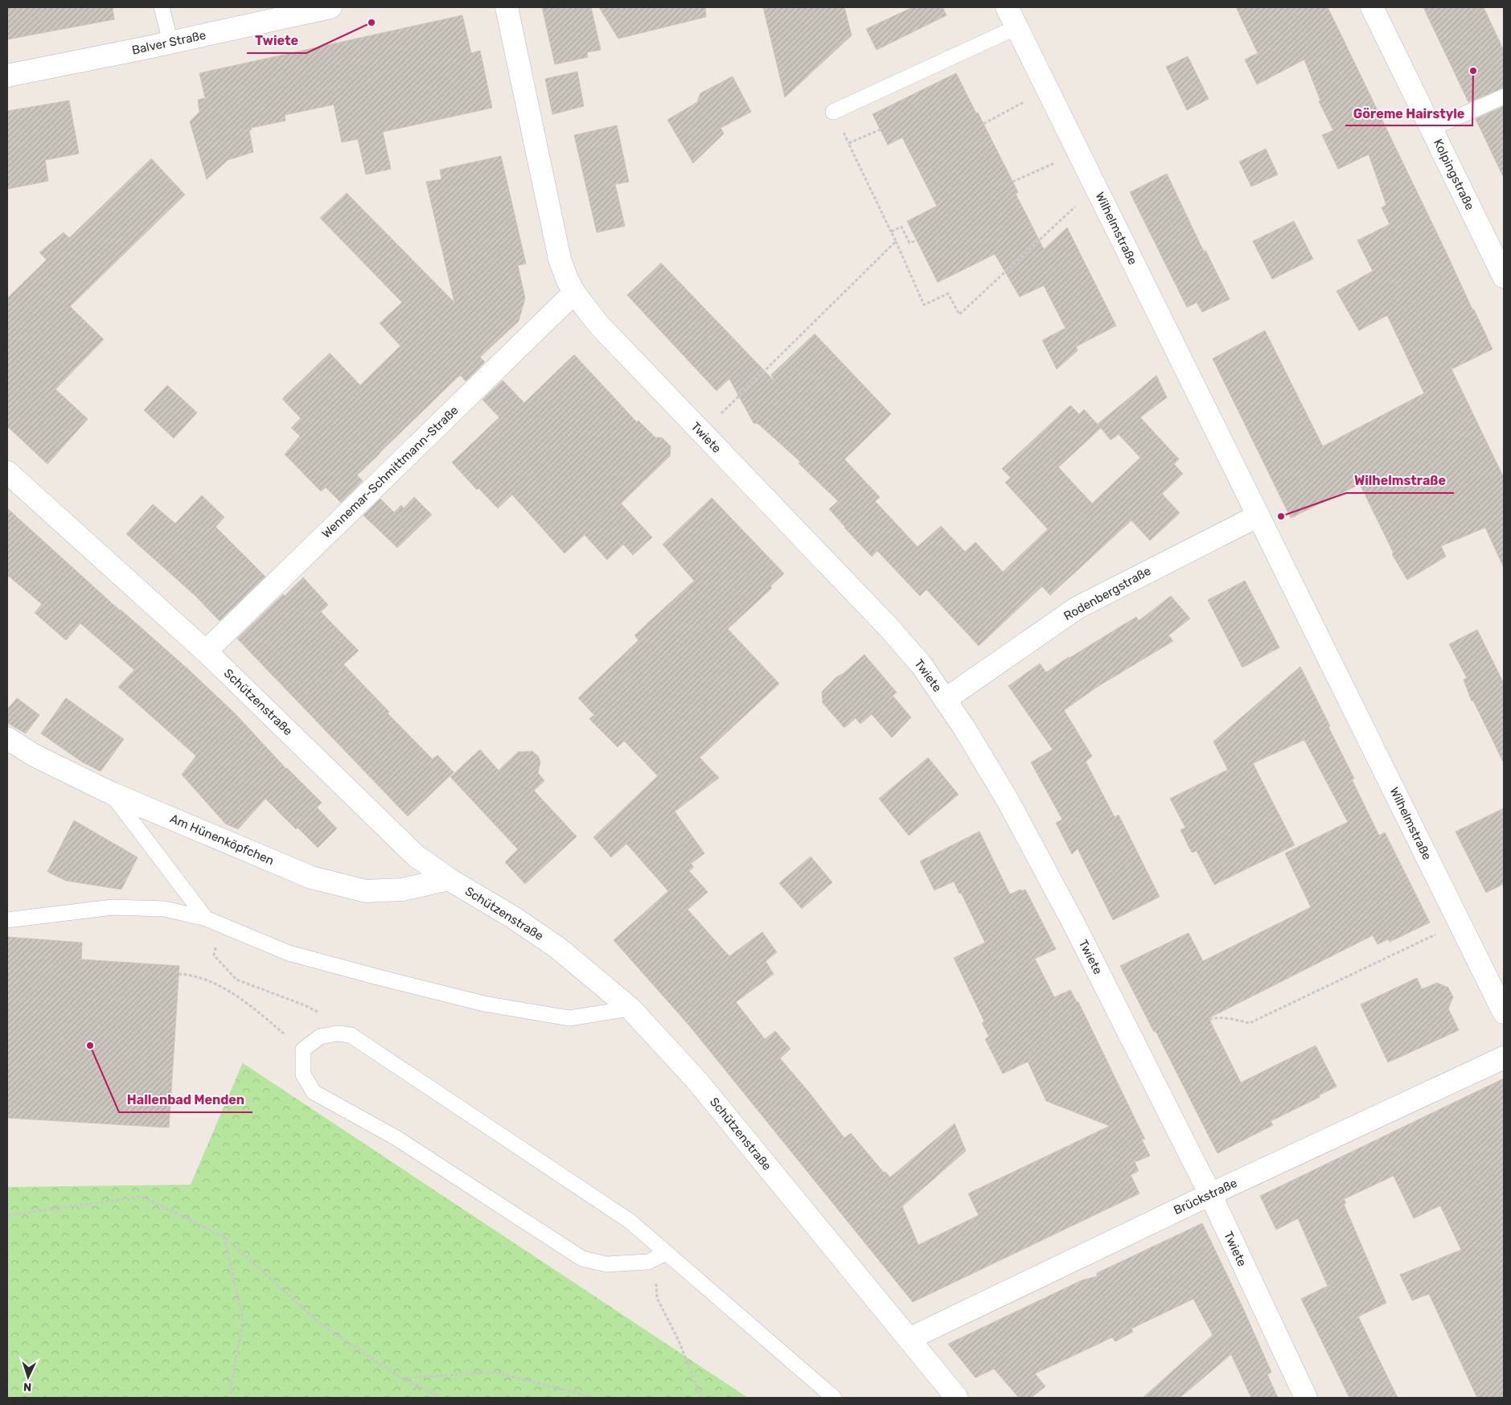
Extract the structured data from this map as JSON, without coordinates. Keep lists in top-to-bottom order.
{
  "streets": {
    "street": [
      "Balver Straße",
      "Kolpingstraße",
      "Wilhelmstraße",
      "Twiete",
      "Wennemar-Schmittmann-Straße",
      "Rodenbergstraße",
      "Schützenstraße",
      "Am Hünenköpfchen",
      "Brückstraße"
    ]
  },
  "crossings": [
    ["Wilhelmstraße", "Rodenbergstraße"],
    ["Twiete", "Wennemar-Schmittmann-Straße"],
    ["Twiete", "Rodenbergstraße"],
    ["Twiete", "Brückstraße"],
    ["Wennemar-Schmittmann-Straße", "Schützenstraße"],
    ["Schützenstraße", "Am Hünenköpfchen"],
    ["Schützenstraße", "Brückstraße"]
  ],
  "places": [
    "Twiete",
    "Göreme Hairstyle",
    "Wilhelmstraße",
    "Hallenbad Menden"
  ],
  "north": "bottom"
}
